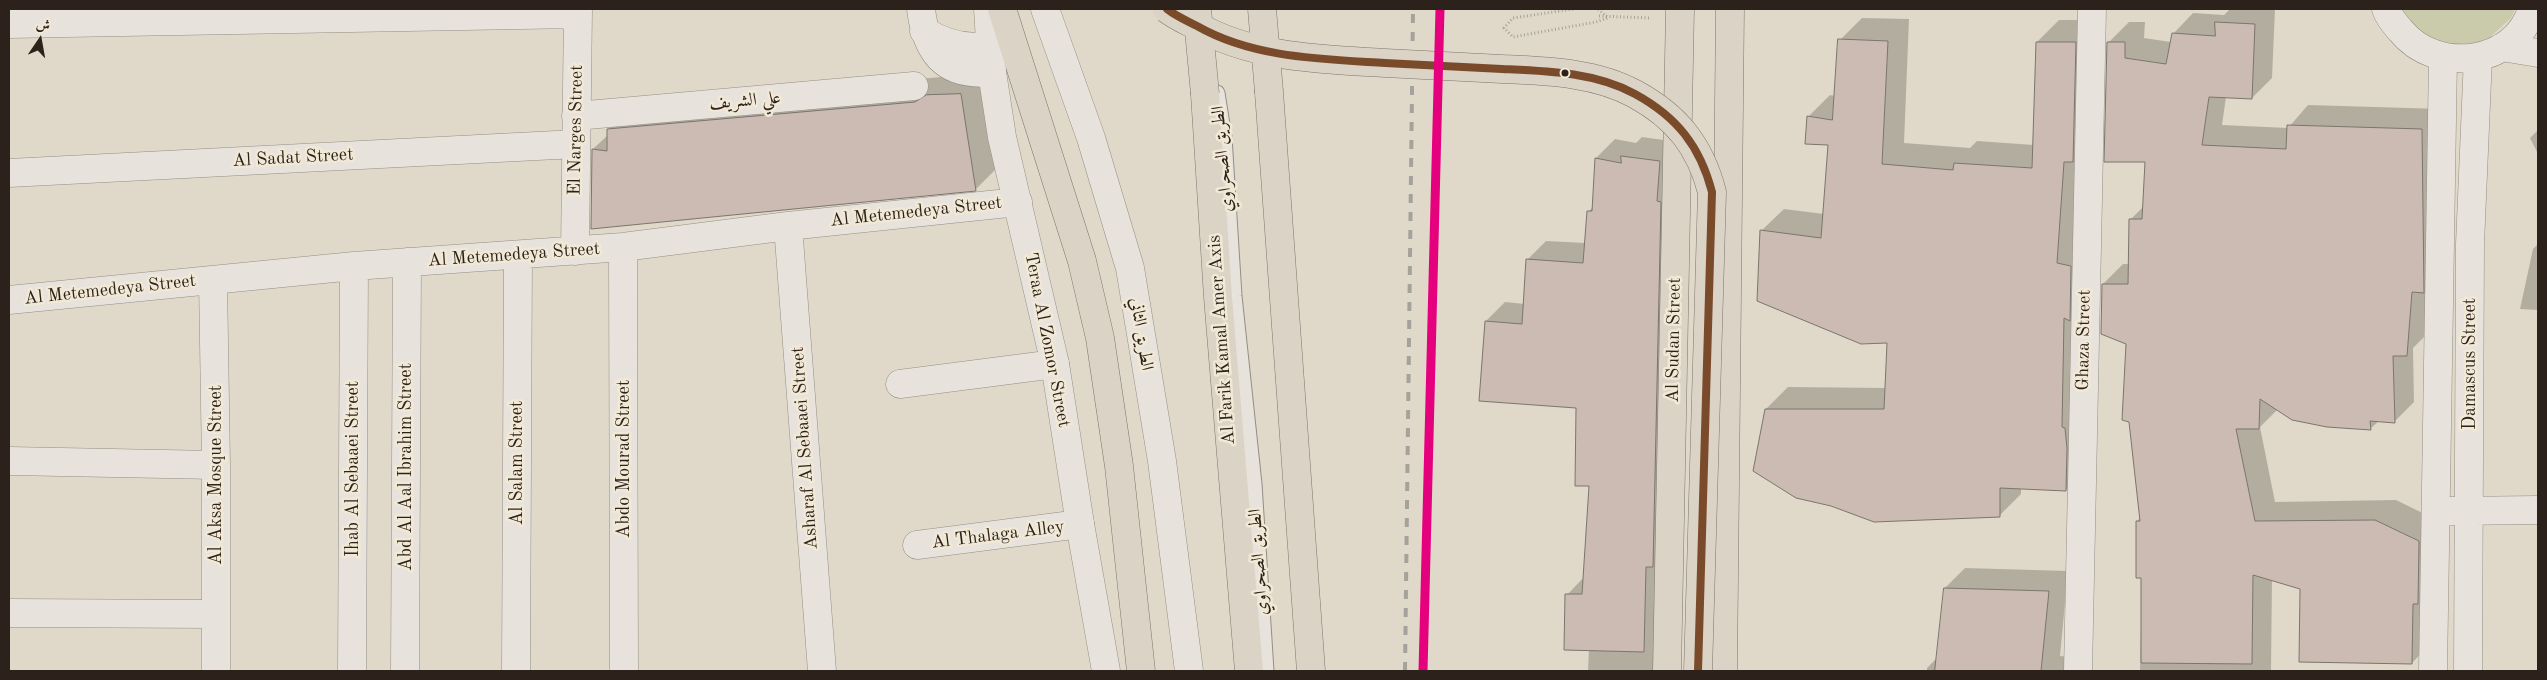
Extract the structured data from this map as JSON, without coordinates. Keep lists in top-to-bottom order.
{
  "streets": {
    "main road": ["Al Farik Kamal Amer Axis", "Al Sudan Street"],
    "street": [
      "علي الشريف",
      "El Narges Street",
      "Al Sadat Street",
      "Al Metemedeya Street",
      "الطريق الثاني",
      "Teraa Al Zomor Street",
      "Ghaza Street",
      "Damascus Street",
      "Asharaf Al Sebaaei Street",
      "Abdo Mourad Street",
      "Al Salam Street",
      "Abd Al Aal Ibrahim Street",
      "Ihab Al Sebaaei Street",
      "Al Aksa Mosque Street",
      "Al Thalaga Alley"
    ],
    "lane": ["الطريق الصحراوي"]
  },
  "crossings": [
    ["علي الشريف", "El Narges Street"],
    ["El Narges Street", "Al Sadat Street"],
    ["El Narges Street", "Al Metemedeya Street"],
    ["Al Metemedeya Street", "Teraa Al Zomor Street"],
    ["Al Metemedeya Street", "Asharaf Al Sebaaei Street"],
    ["Al Metemedeya Street", "Abdo Mourad Street"],
    ["Al Metemedeya Street", "Al Salam Street"],
    ["Al Metemedeya Street", "Abd Al Aal Ibrahim Street"],
    ["Al Metemedeya Street", "Ihab Al Sebaaei Street"],
    ["Al Metemedeya Street", "Al Aksa Mosque Street"],
    ["Teraa Al Zomor Street", "Al Thalaga Alley"]
  ],
  "north": "top"
}
